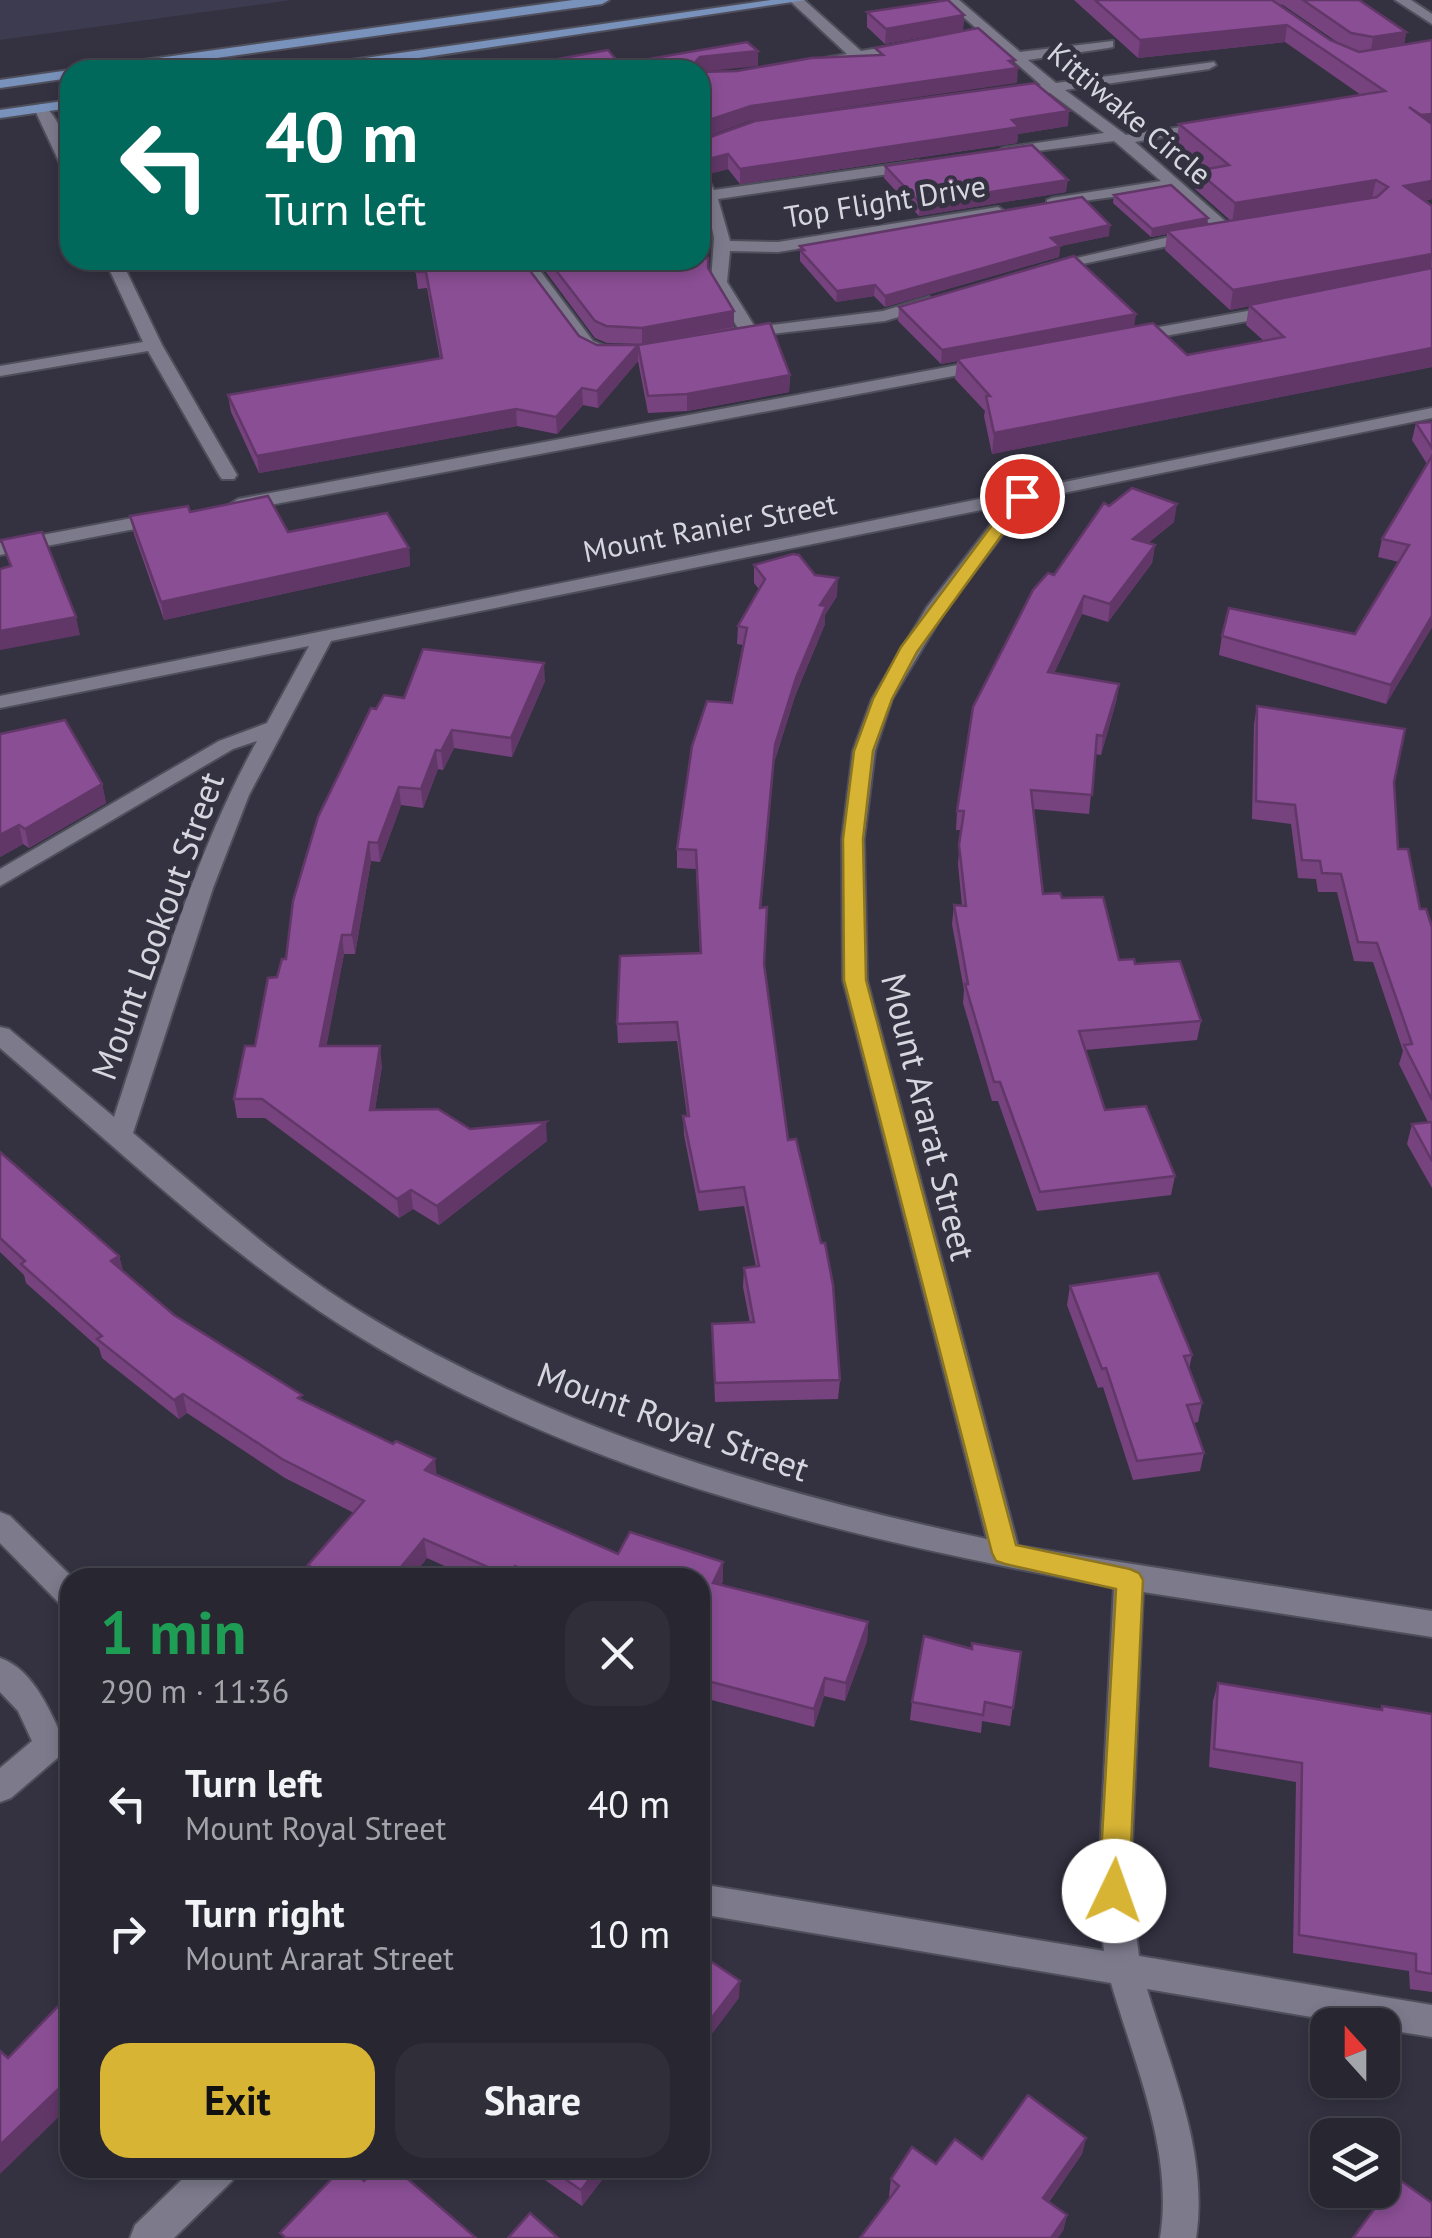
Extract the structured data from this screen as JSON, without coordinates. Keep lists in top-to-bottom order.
{
  "streets": {
    "street": [
      "Kittiwake Circle",
      "Top Flight Drive",
      "Mount Ranier Street",
      "Mount Lookout Street",
      "Mount Ararat Street",
      "Mount Royal Street"
    ]
  },
  "crossings": [
    ["Kittiwake Circle", "Top Flight Drive"],
    ["Mount Ranier Street", "Mount Lookout Street"],
    ["Mount Ranier Street", "Mount Ararat Street"],
    ["Mount Lookout Street", "Mount Royal Street"],
    ["Mount Ararat Street", "Mount Royal Street"]
  ],
  "north": "top",
  "page": {
    "turn": ["40 m", "Turn left"],
    "heading": ["1 min", "290 m · 11:36"],
    "list": [
      {
        "name": "Turn left",
        "note": "Mount Royal Street",
        "value": "40 m"
      },
      {
        "name": "Turn right",
        "note": "Mount Ararat Street",
        "value": "10 m"
      }
    ],
    "buttons": ["Exit", "Share"]
  }
}
